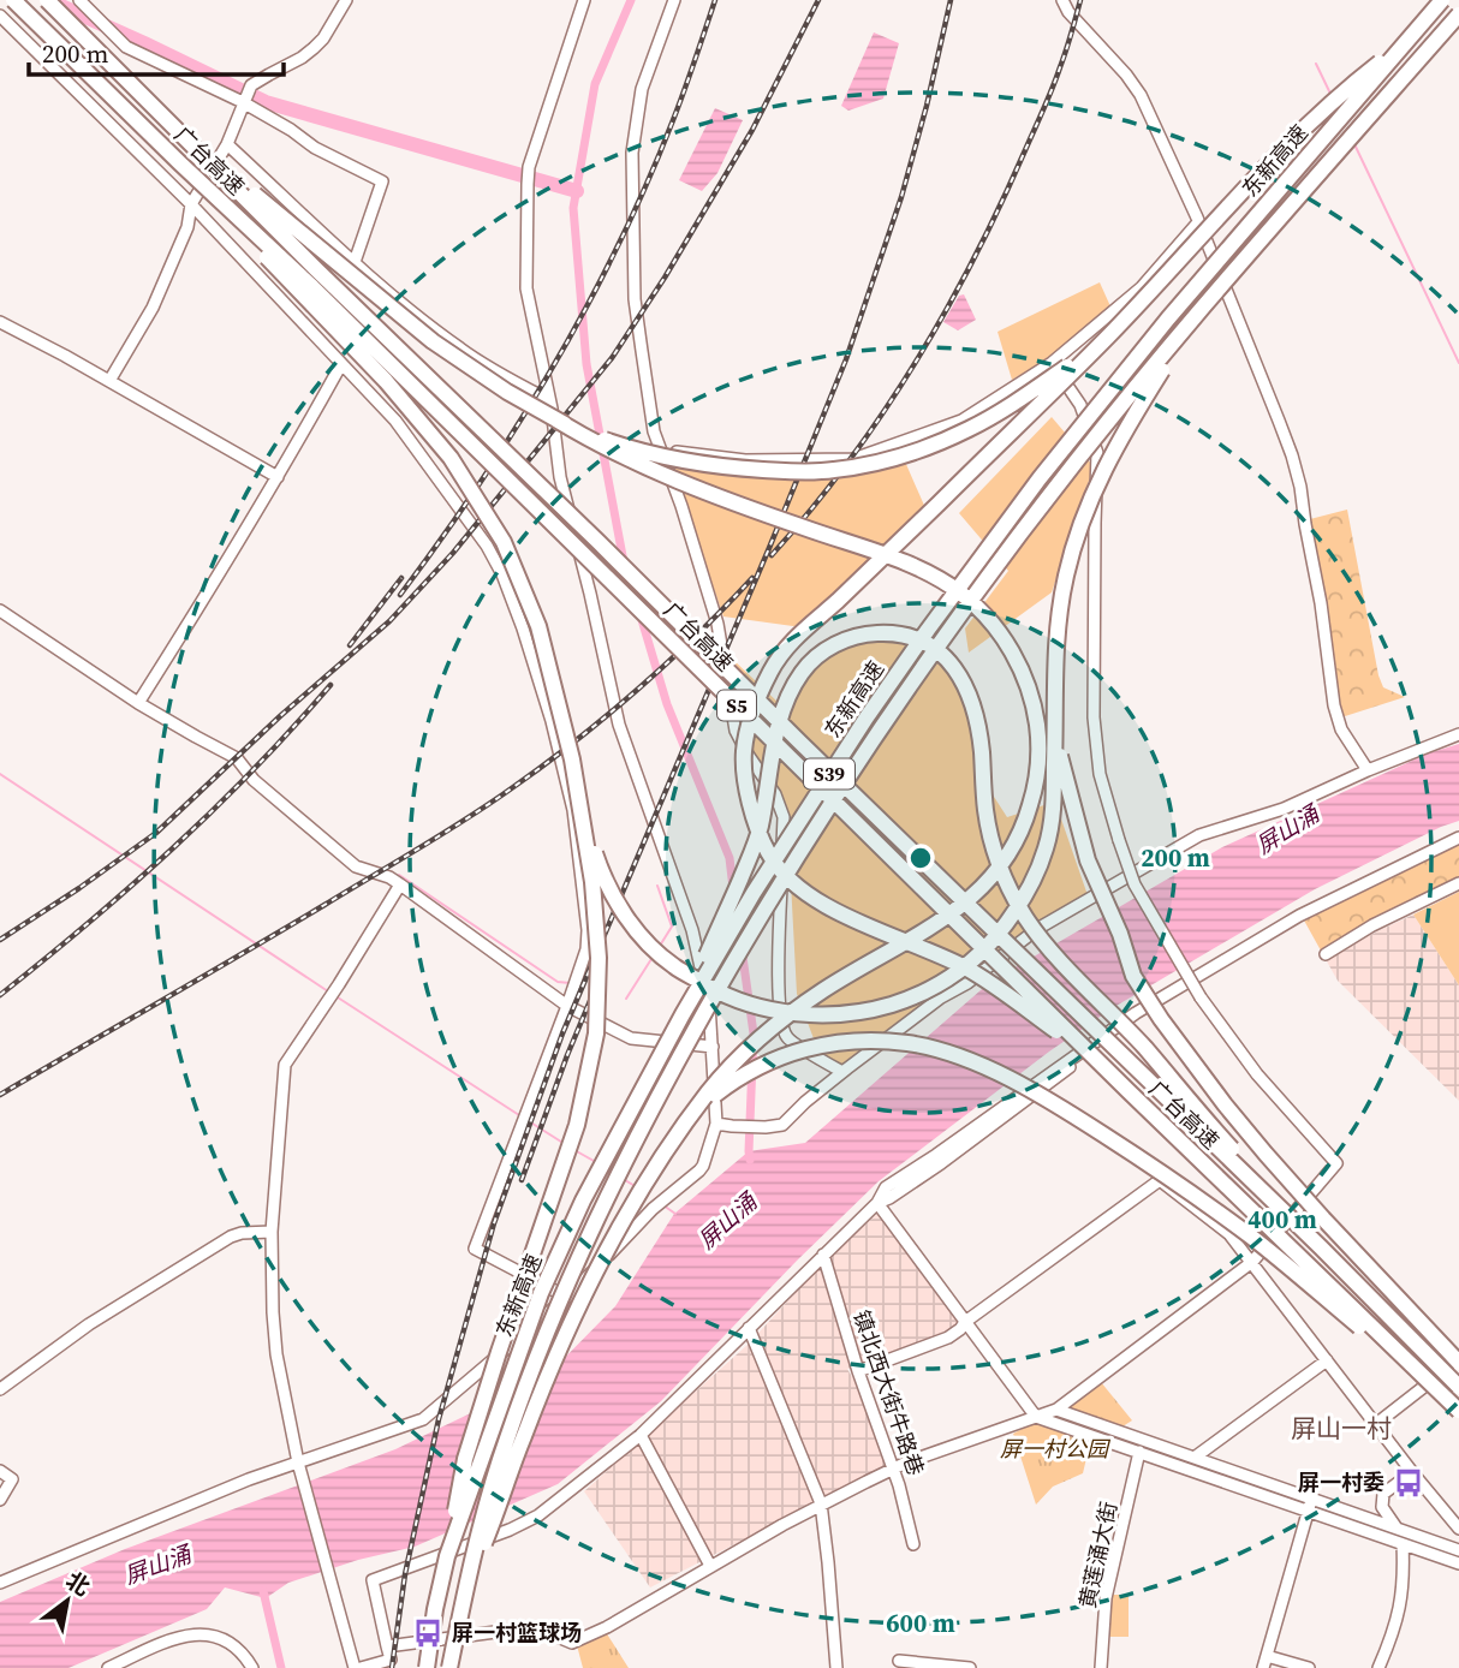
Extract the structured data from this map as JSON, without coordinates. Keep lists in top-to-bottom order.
{
  "streets": {
    "highway": [
      "广台高速",
      "东新高速",
      "S5",
      "S39"
    ],
    "street": ["镇北西大街牛路巷", "黄莲涌大街"]
  },
  "districts": ["屏山一村"],
  "water": ["屏山涌"],
  "parks": ["屏一村公园"],
  "places": {
    "bus stop": ["屏一村委", "屏一村篮球场"]
  },
  "scale_bar": "200 m",
  "north": "top right",
  "rings": ["200 m", "400 m", "600 m"]
}
